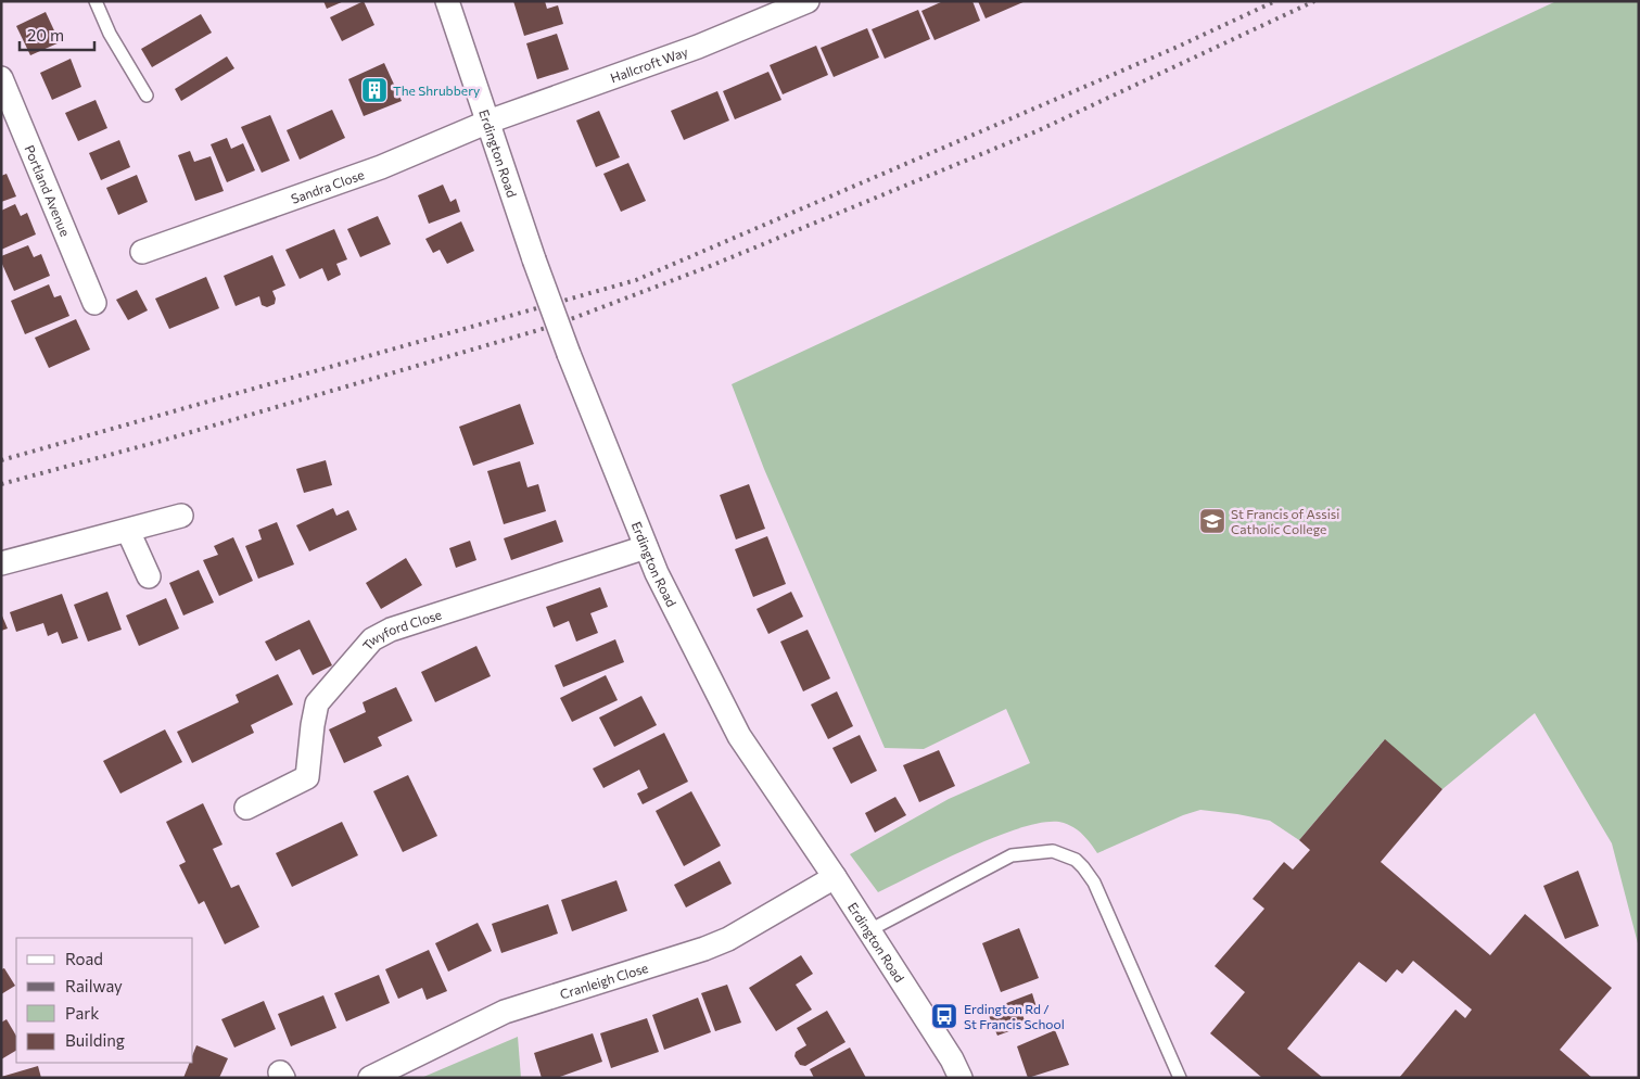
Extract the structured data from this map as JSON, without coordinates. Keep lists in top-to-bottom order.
{
  "streets": {
    "street": [
      "Hallcroft Way",
      "Erdington Road",
      "Sandra Close",
      "Portland Avenue",
      "Twyford Close",
      "Cranleigh Close"
    ]
  },
  "crossings": [
    ["Hallcroft Way", "Erdington Road"],
    ["Hallcroft Way", "Sandra Close"],
    ["Erdington Road", "Sandra Close"],
    ["Erdington Road", "Twyford Close"],
    ["Erdington Road", "Cranleigh Close"]
  ],
  "places": {
    "building": ["The Shrubbery"],
    "school or university": ["St Francis of Assisi Catholic College"],
    "bus stop": ["Erdington Rd / St Francis School"]
  },
  "legend": [
    "Road",
    "Railway",
    "Park",
    "Building"
  ],
  "scale_bar": "20 m"
}
